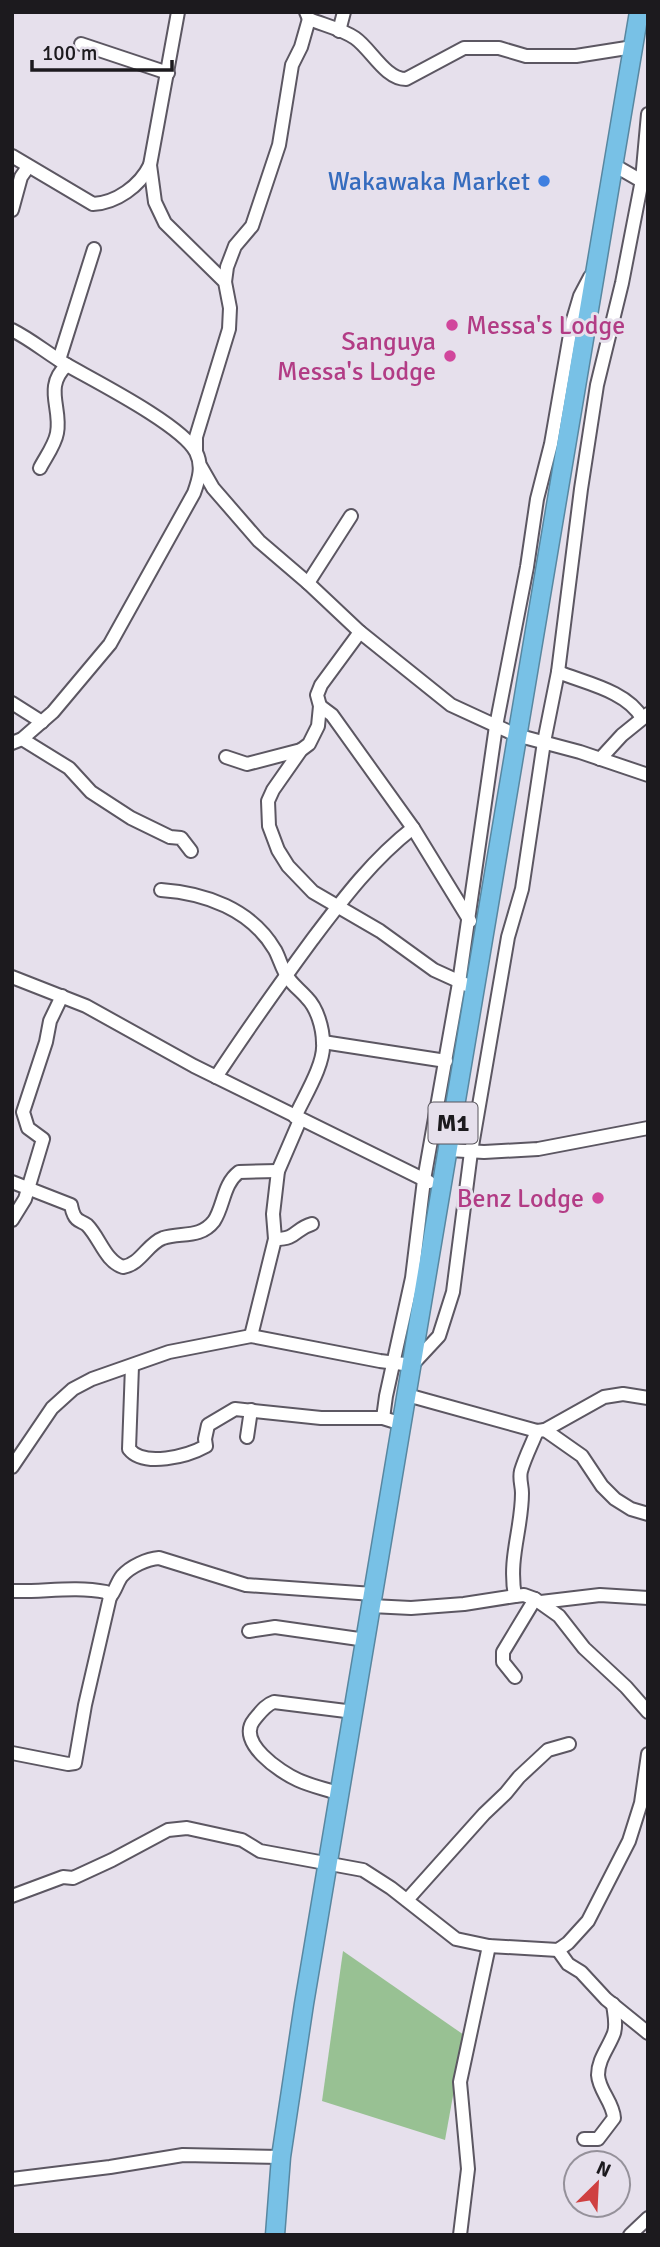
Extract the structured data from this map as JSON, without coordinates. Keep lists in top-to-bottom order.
{
  "streets": {
    "highway": ["M1"]
  },
  "places": [
    "Wakawaka Market",
    "Messa's Lodge",
    "Sanguya Messa's Lodge",
    "Benz Lodge"
  ],
  "scale_bar": "100 m",
  "north": "top right"
}
